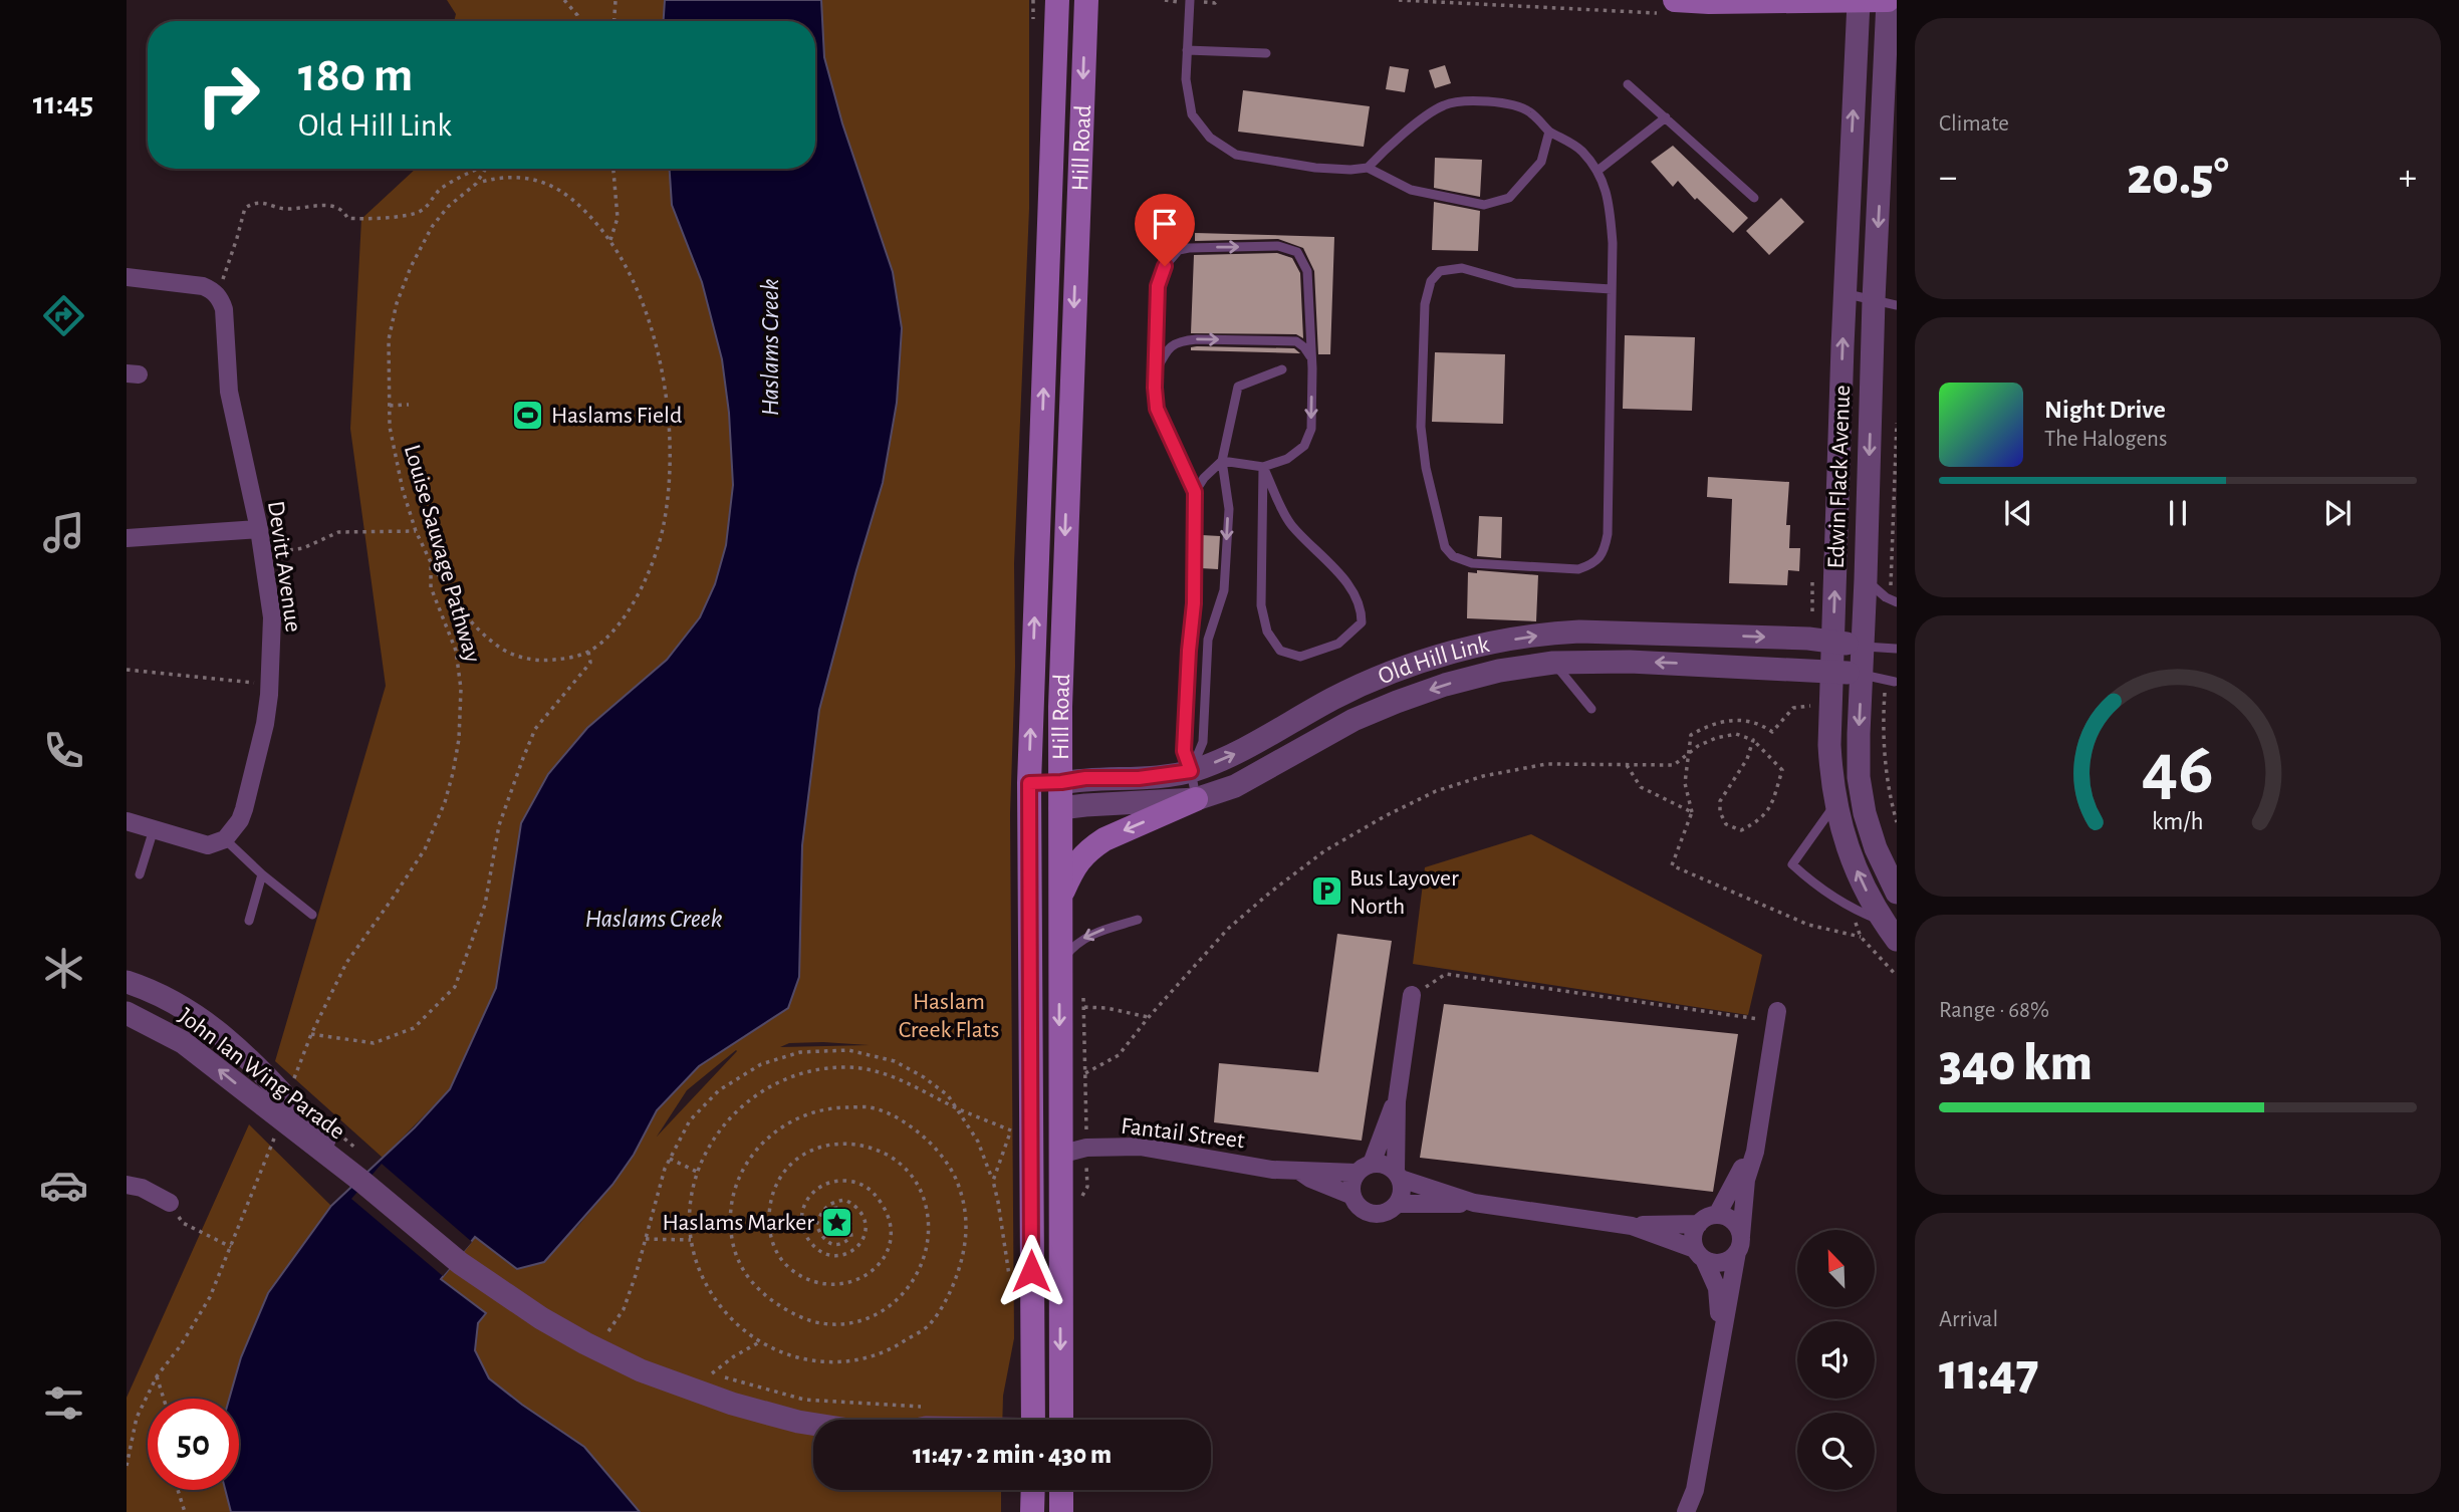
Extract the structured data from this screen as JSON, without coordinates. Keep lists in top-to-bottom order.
{
  "streets": {
    "main road": ["Hill Road", "Old Hill Link"],
    "street": [
      "Edwin Flack Avenue",
      "Devitt Avenue",
      "John Ian Wing Parade",
      "Fantail Street"
    ],
    "path": ["Louise Sauvage Pathway"]
  },
  "crossings": [
    ["Hill Road", "Old Hill Link"],
    ["Hill Road", "Fantail Street"],
    ["Edwin Flack Avenue", "Old Hill Link"]
  ],
  "water": ["Haslams Creek"],
  "parks": ["Haslam Creek Flats"],
  "places": {
    "sports": ["Haslams Field"],
    "parking": ["Bus Layover North"],
    "place": ["Haslams Marker"]
  },
  "north": "top left",
  "page": {
    "tabs": "11:45",
    "tile": [
      "Climate",
      ["Range · 68%", "340 km"],
      ["Arrival", "11:47"]
    ],
    "turn": ["180 m", "Old Hill Link"],
    "heat": ["−", "20.5°", "+"],
    "song": ["Night Drive", "The Halogens"],
    "limit": "50",
    "trip": "11:47 · 2 min · 430 m",
    "gauge": ["46", "km/h"]
  }
}
